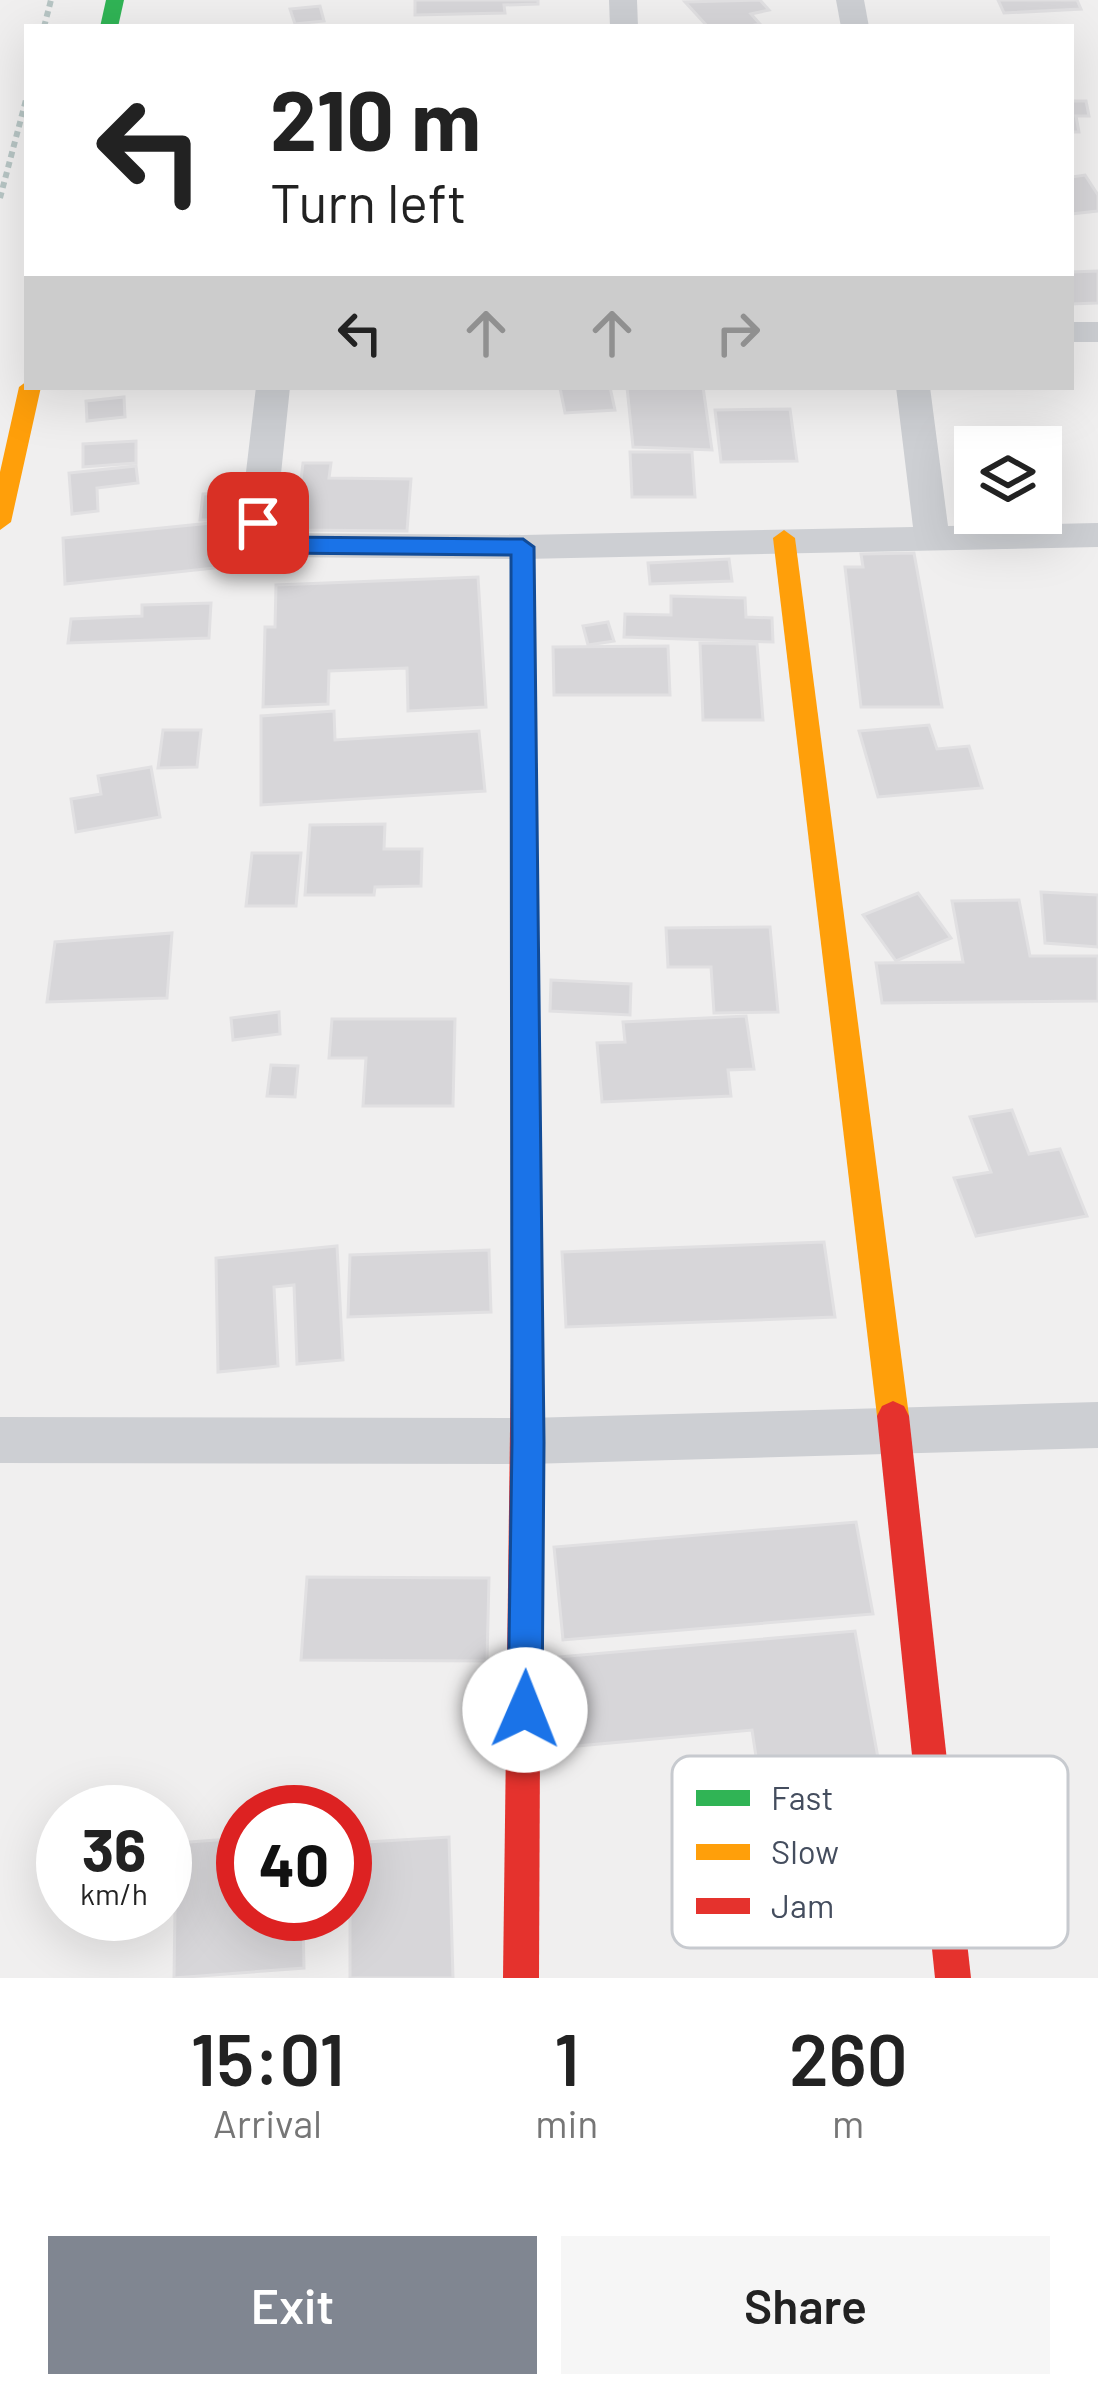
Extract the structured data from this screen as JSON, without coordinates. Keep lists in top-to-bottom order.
{
  "legend": ["Fast", "Slow", "Jam"],
  "page": {
    "turn": ["210 m", "Turn left"],
    "speed": "36 km/h",
    "limit": "40",
    "eta": [
      "15:01",
      "Arrival",
      "1",
      "min",
      "260",
      "m"
    ],
    "buttons": ["Exit", "Share"]
  }
}
